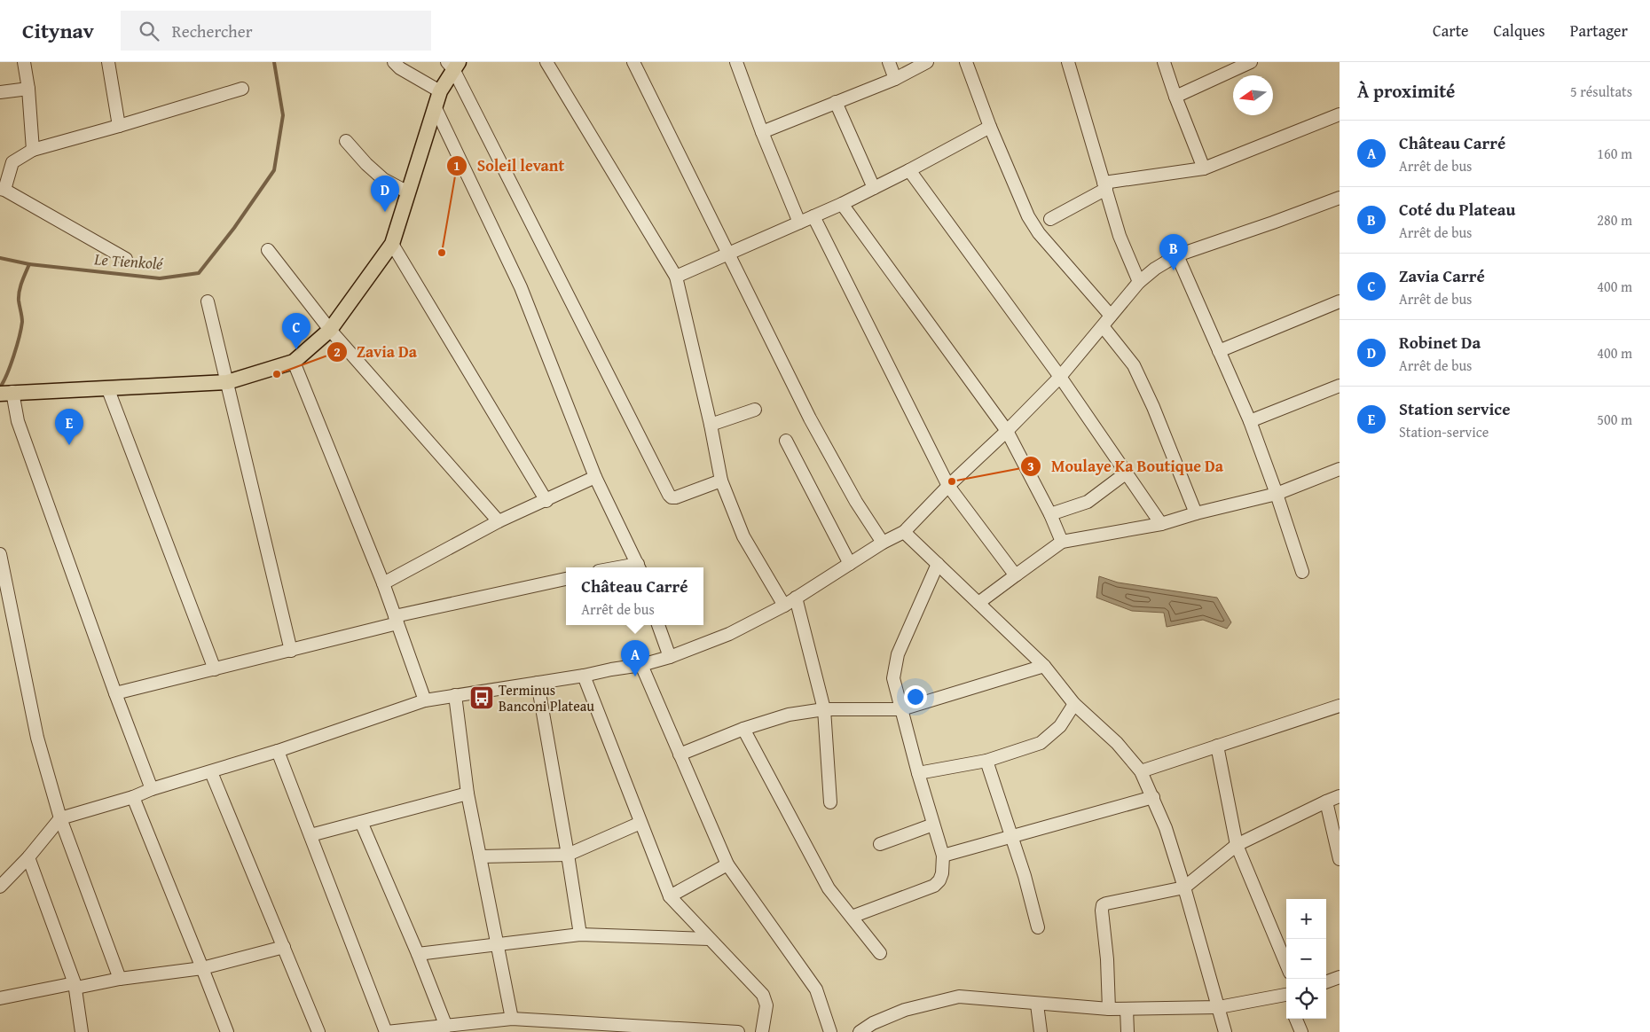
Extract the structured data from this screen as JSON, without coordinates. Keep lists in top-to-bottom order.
{
  "water": ["Le Tienkolé"],
  "places": {
    "other": ["Soleil levant", "Zavia Da", "Moulaye Ka Boutique Da"],
    "bus stop": ["Terminus Banconi Plateau"]
  },
  "north": "left",
  "page": {
    "header": "Citynav",
    "search": "Rechercher",
    "nav": ["Carte", "Calques", "Partager"],
    "heading": ["À proximité", "5 résultats"],
    "list": [
      {
        "mark": "A",
        "name": "Château Carré",
        "note": "Arrêt de bus",
        "value": "160 m"
      },
      {
        "mark": "B",
        "name": "Coté du Plateau",
        "note": "Arrêt de bus",
        "value": "280 m"
      },
      {
        "mark": "C",
        "name": "Zavia Carré",
        "note": "Arrêt de bus",
        "value": "400 m"
      },
      {
        "mark": "D",
        "name": "Robinet Da",
        "note": "Arrêt de bus",
        "value": "400 m"
      },
      {
        "mark": "E",
        "name": "Station service",
        "note": "Station-service",
        "value": "500 m"
      }
    ],
    "pins": [
      "D",
      "B",
      "C",
      "E",
      "A"
    ],
    "popup": ["Château Carré", "Arrêt de bus"],
    "map_buttons": ["+", "−"]
  }
}
